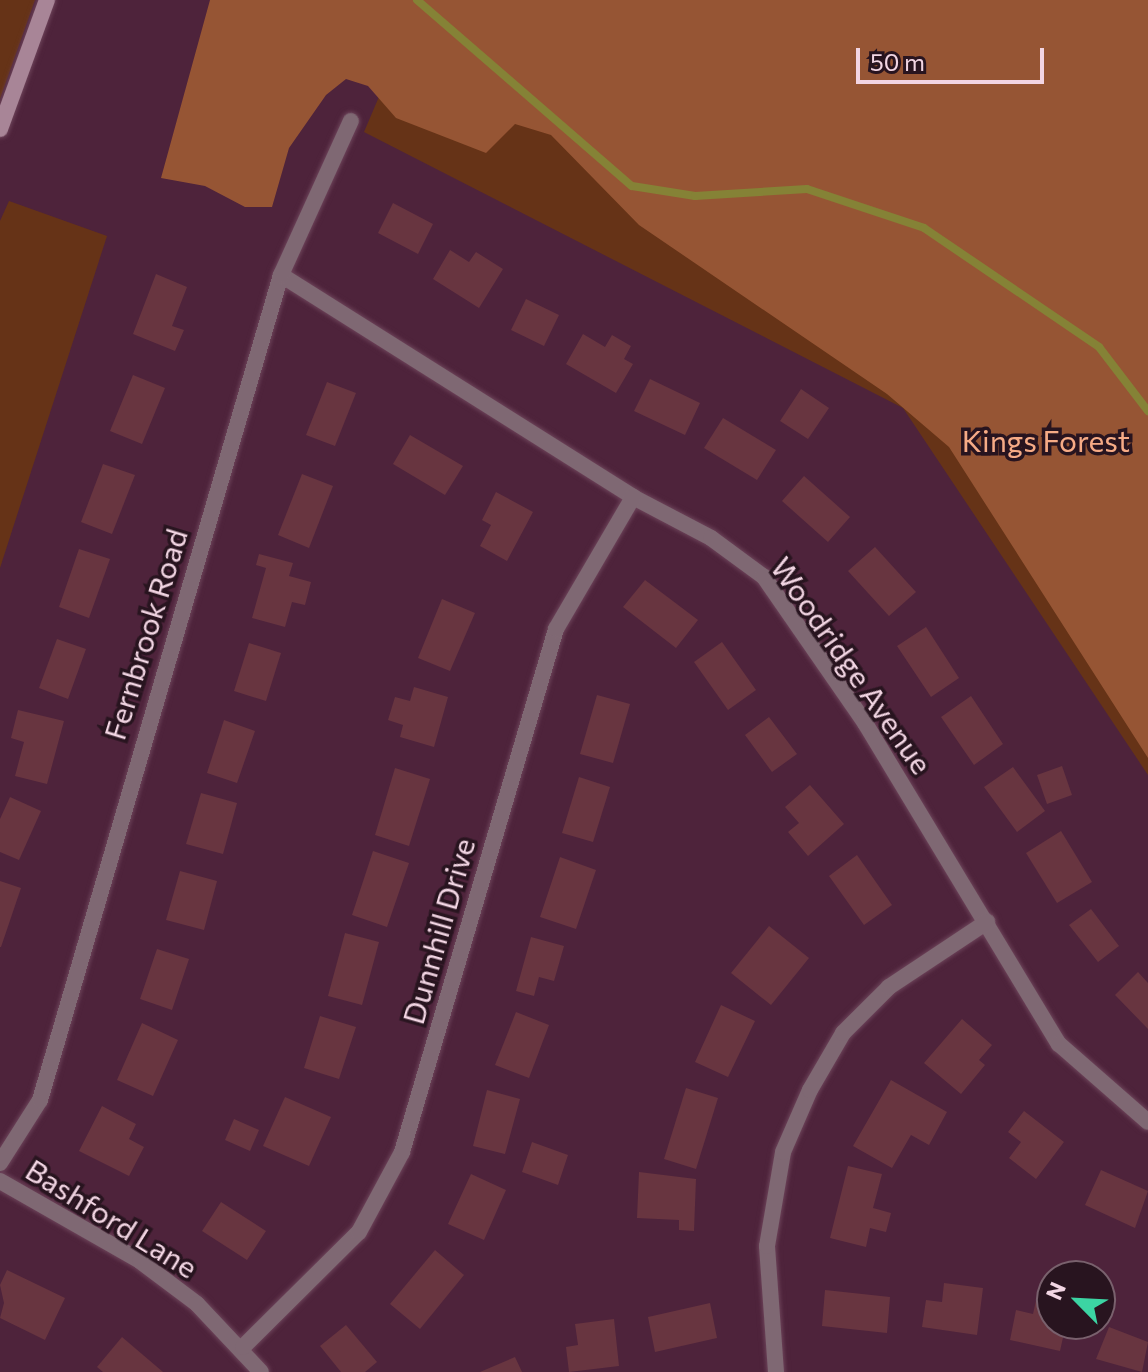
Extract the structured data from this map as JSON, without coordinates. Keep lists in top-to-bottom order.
{
  "streets": {
    "street": [
      "Fernbrook Road",
      "Woodridge Avenue",
      "Dunnhill Drive",
      "Bashford Lane"
    ]
  },
  "crossings": [
    ["Fernbrook Road", "Woodridge Avenue"],
    ["Woodridge Avenue", "Dunnhill Drive"],
    ["Dunnhill Drive", "Bashford Lane"]
  ],
  "parks": ["Kings Forest"],
  "scale_bar": "50 m",
  "north": "top left"
}
